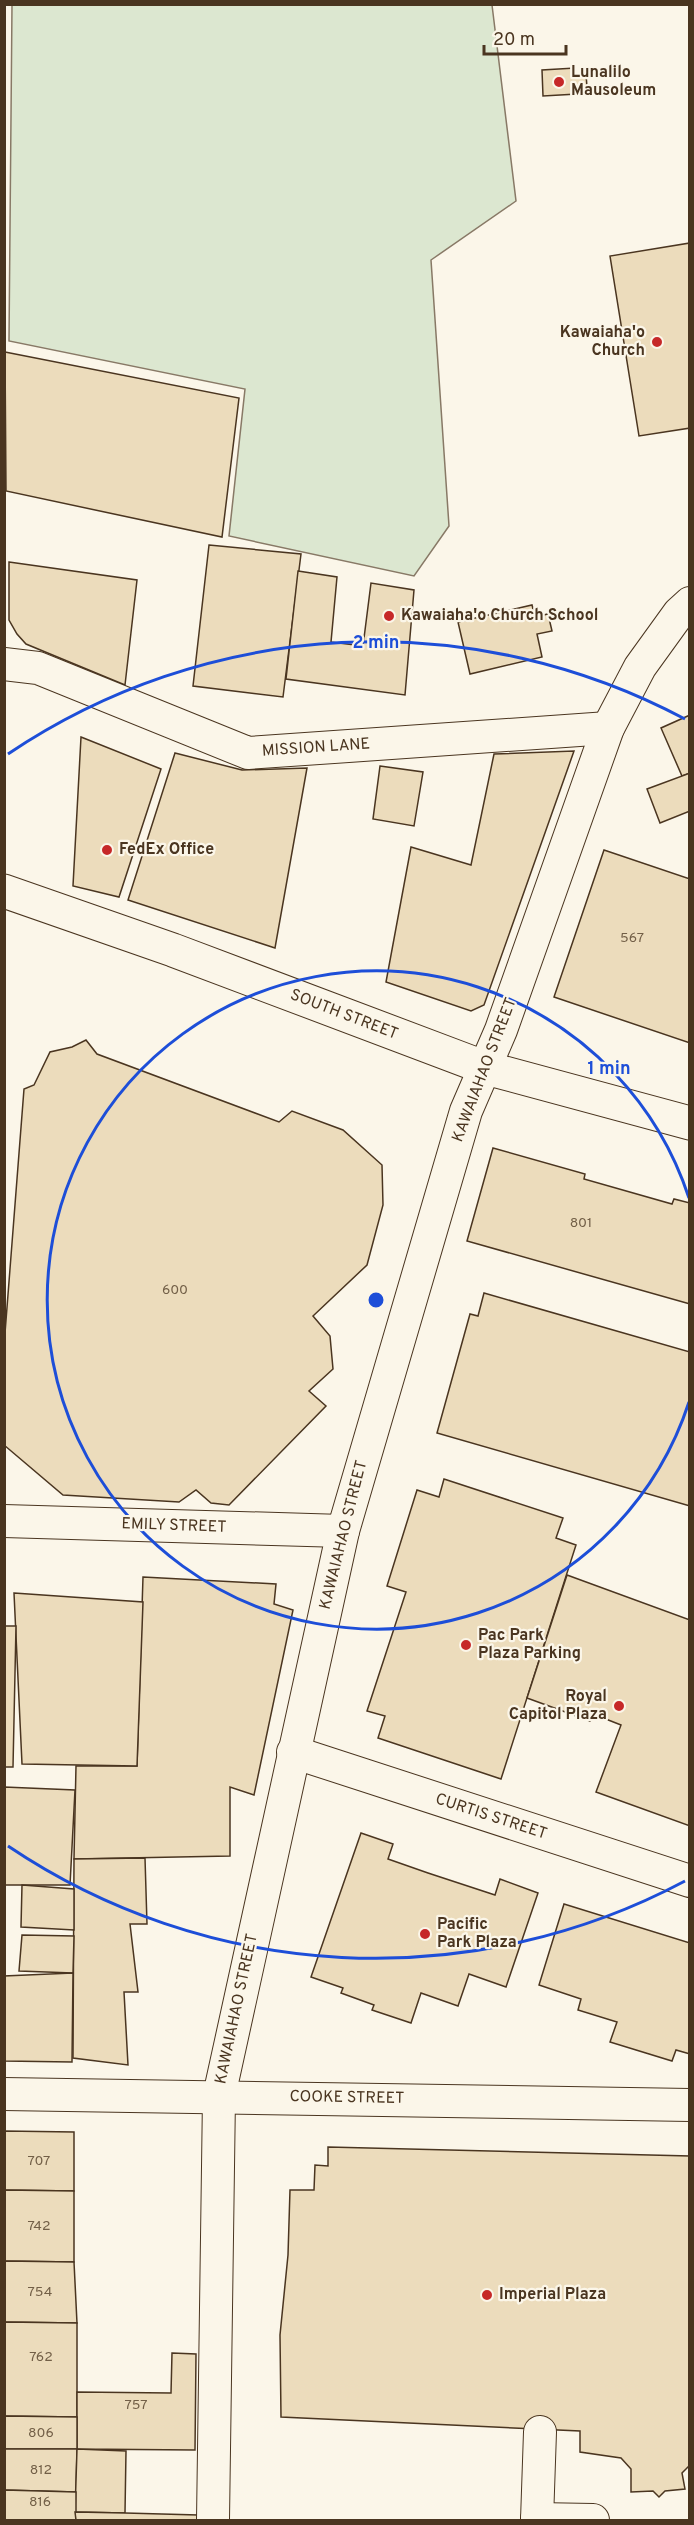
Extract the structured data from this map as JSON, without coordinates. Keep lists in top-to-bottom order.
{
  "streets": {
    "main road": ["SOUTH STREET"],
    "street": [
      "MISSION LANE",
      "KAWAIAHAO STREET",
      "EMILY STREET",
      "CURTIS STREET",
      "COOKE STREET"
    ]
  },
  "crossings": [
    ["MISSION LANE", "KAWAIAHAO STREET"],
    ["SOUTH STREET", "KAWAIAHAO STREET"],
    ["KAWAIAHAO STREET", "EMILY STREET"],
    ["KAWAIAHAO STREET", "CURTIS STREET"],
    ["KAWAIAHAO STREET", "COOKE STREET"]
  ],
  "places": [
    "Lunalilo Mausoleum",
    "Kawaiaha'o Church",
    "Kawaiaha'o Church School",
    "FedEx Office",
    "Pac Park Plaza Parking",
    "Royal Capitol Plaza",
    "Pacific Park Plaza",
    "Imperial Plaza"
  ],
  "house_numbers": [
    "567",
    "801",
    "600",
    "707",
    "742",
    "754",
    "762",
    "757",
    "806",
    "812",
    "816"
  ],
  "scale_bar": "20 m",
  "rings": ["2 min", "1 min"]
}
